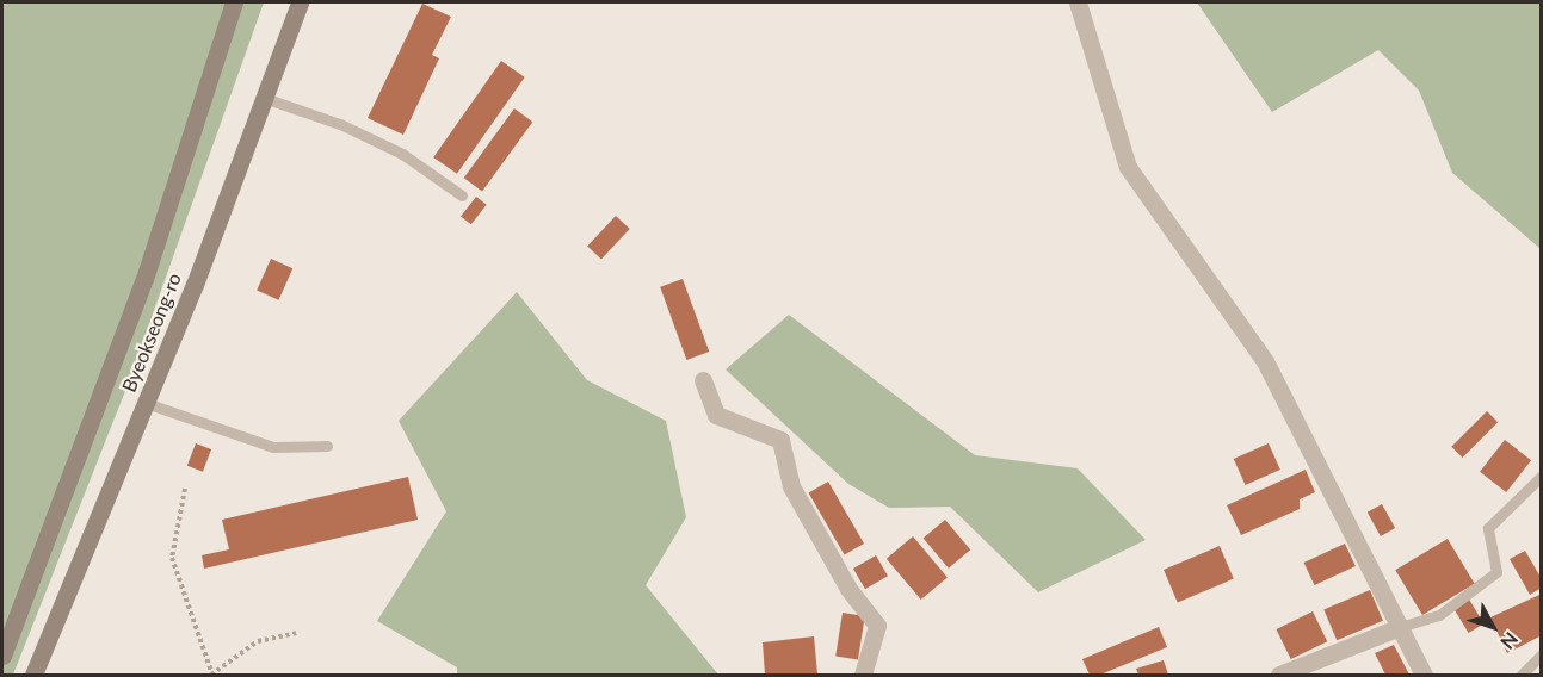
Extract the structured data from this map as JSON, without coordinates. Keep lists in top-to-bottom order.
{
  "streets": {
    "main road": ["Byeokseong-ro"]
  },
  "north": "bottom right"
}
